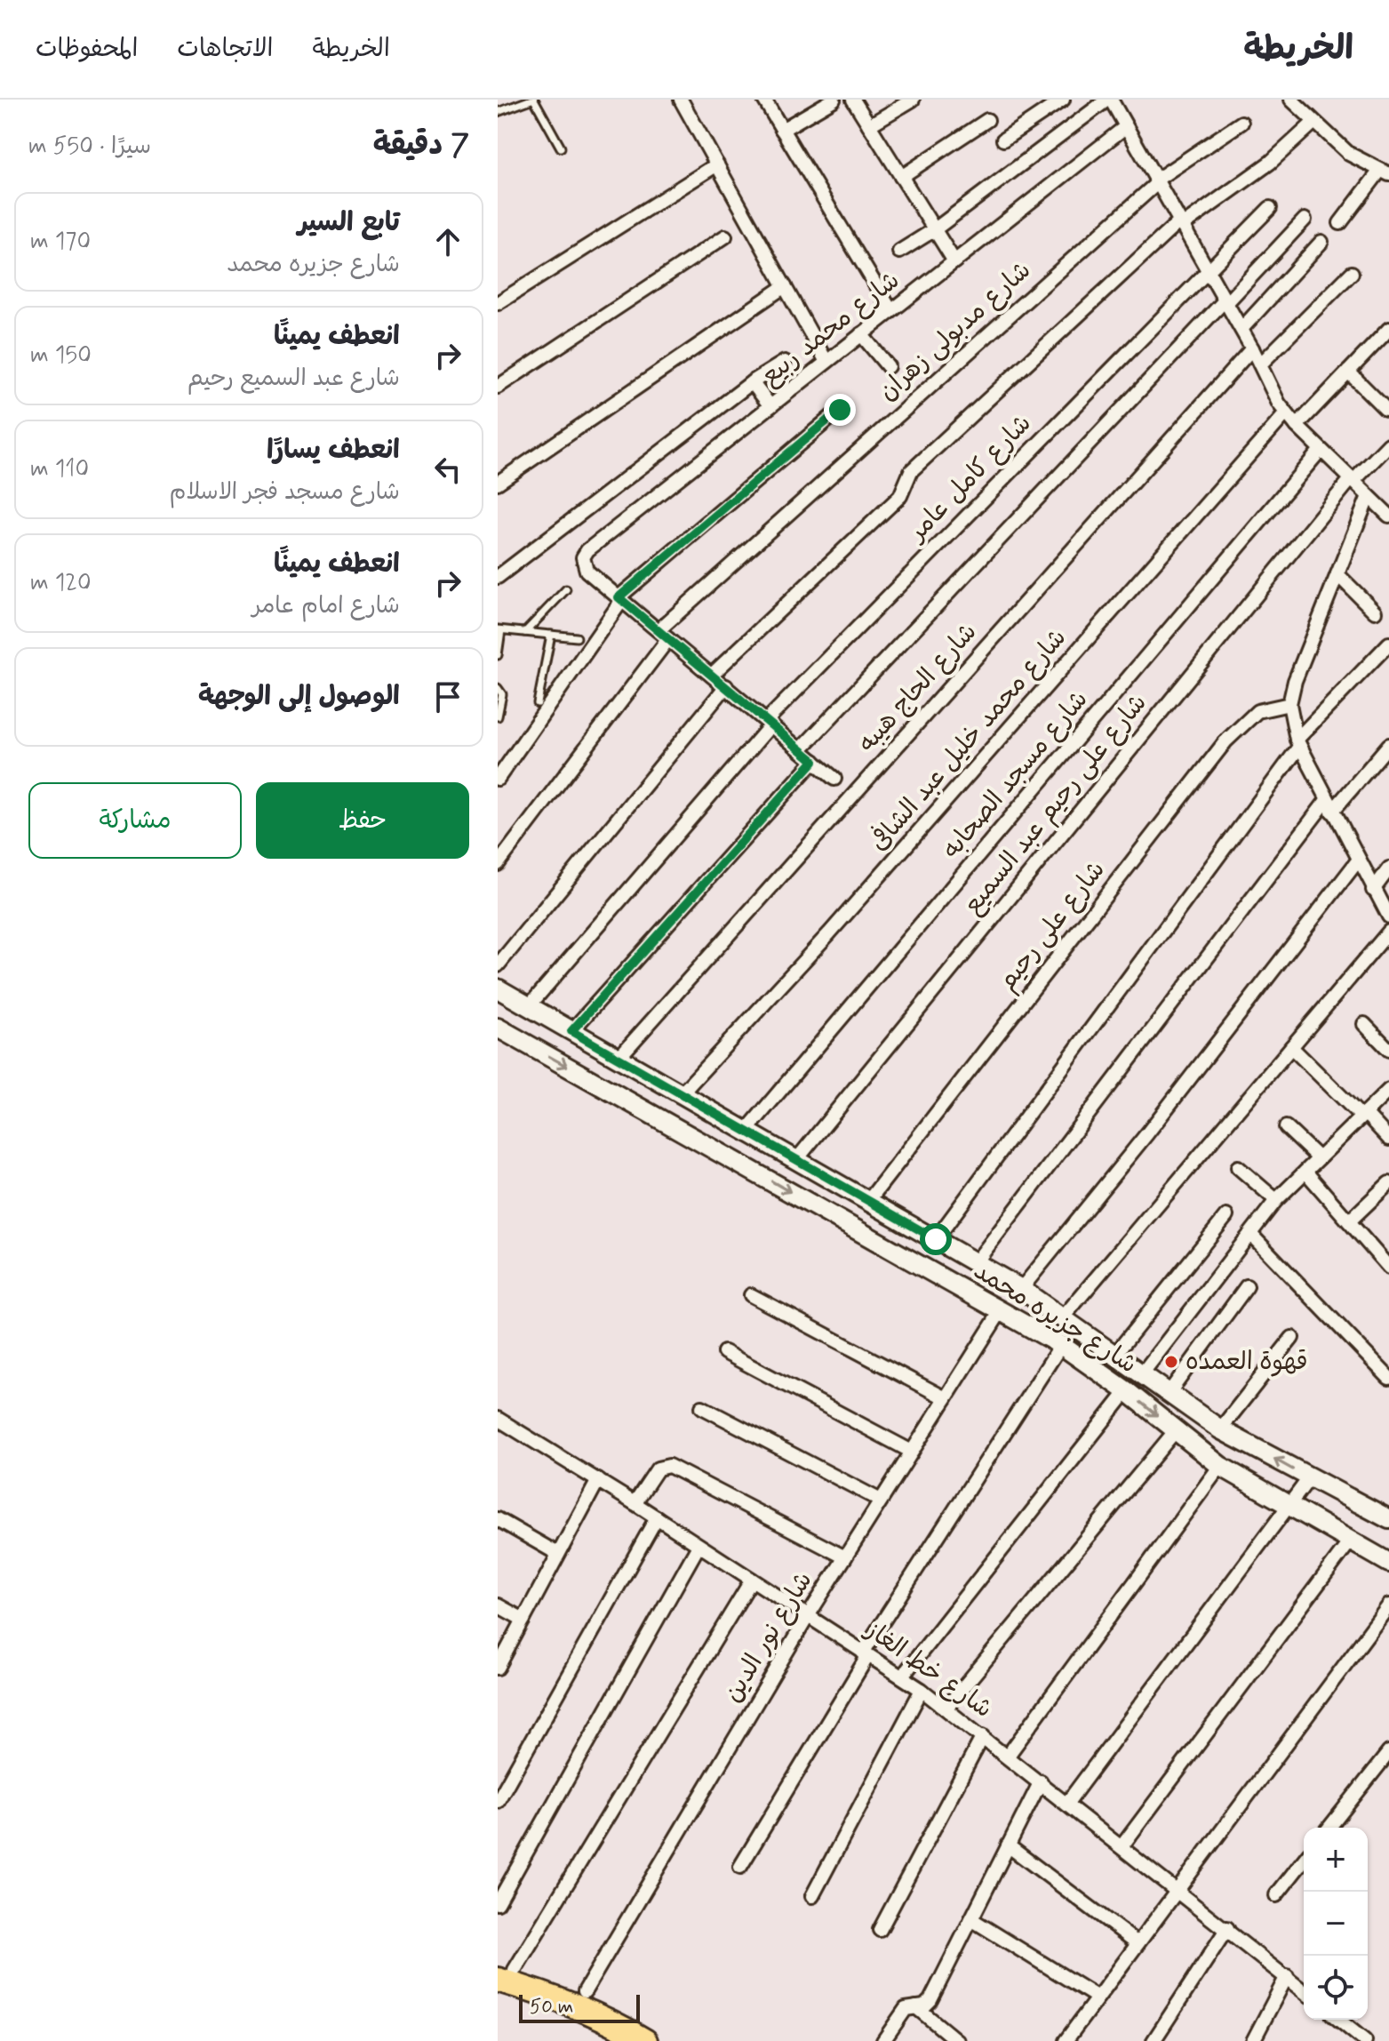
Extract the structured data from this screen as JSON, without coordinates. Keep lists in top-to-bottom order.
{
  "streets": {
    "main road": ["شارع جزيره محمد"],
    "street": [
      "شارع محمد ربيع",
      "شارع مدبولى زهران",
      "شارع كامل عامر",
      "شارع الحاج هيبه",
      "شارع محمد خليل عبد الشافى",
      "شارع مسجد الصحابه",
      "شارع على رحيم عبد السميع",
      "شارع على رحيم",
      "شارع نور الدين",
      "شارع خط الغاز"
    ]
  },
  "crossings": [
    ["شارع كامل عامر", "شارع جزيره محمد"],
    ["شارع الحاج هيبه", "شارع جزيره محمد"],
    ["شارع محمد خليل عبد الشافى", "شارع جزيره محمد"],
    ["شارع مسجد الصحابه", "شارع جزيره محمد"],
    ["شارع على رحيم عبد السميع", "شارع جزيره محمد"],
    ["شارع على رحيم", "شارع جزيره محمد"],
    ["شارع جزيره محمد", "شارع نور الدين"],
    ["شارع نور الدين", "شارع خط الغاز"]
  ],
  "places": ["قهوة العمده"],
  "scale_bar": "50 m",
  "page": {
    "header": "الخريطة",
    "nav": ["الخريطة", "الاتجاهات", "المحفوظات"],
    "heading": ["7 دقيقة", "سيرًا · 550 m"],
    "list": [
      ["تابع السير", "شارع جزيره محمد", "170 m"],
      ["انعطف يمينًا", "شارع عبد السميع رحيم", "150 m"],
      ["انعطف يسارًا", "شارع مسجد فجر الاسلام", "110 m"],
      ["انعطف يمينًا", "شارع امام عامر", "120 m"],
      "الوصول إلى الوجهة"
    ],
    "buttons": ["حفظ", "مشاركة"],
    "map_buttons": ["+", "−"],
    "scale": "50 m"
  }
}
